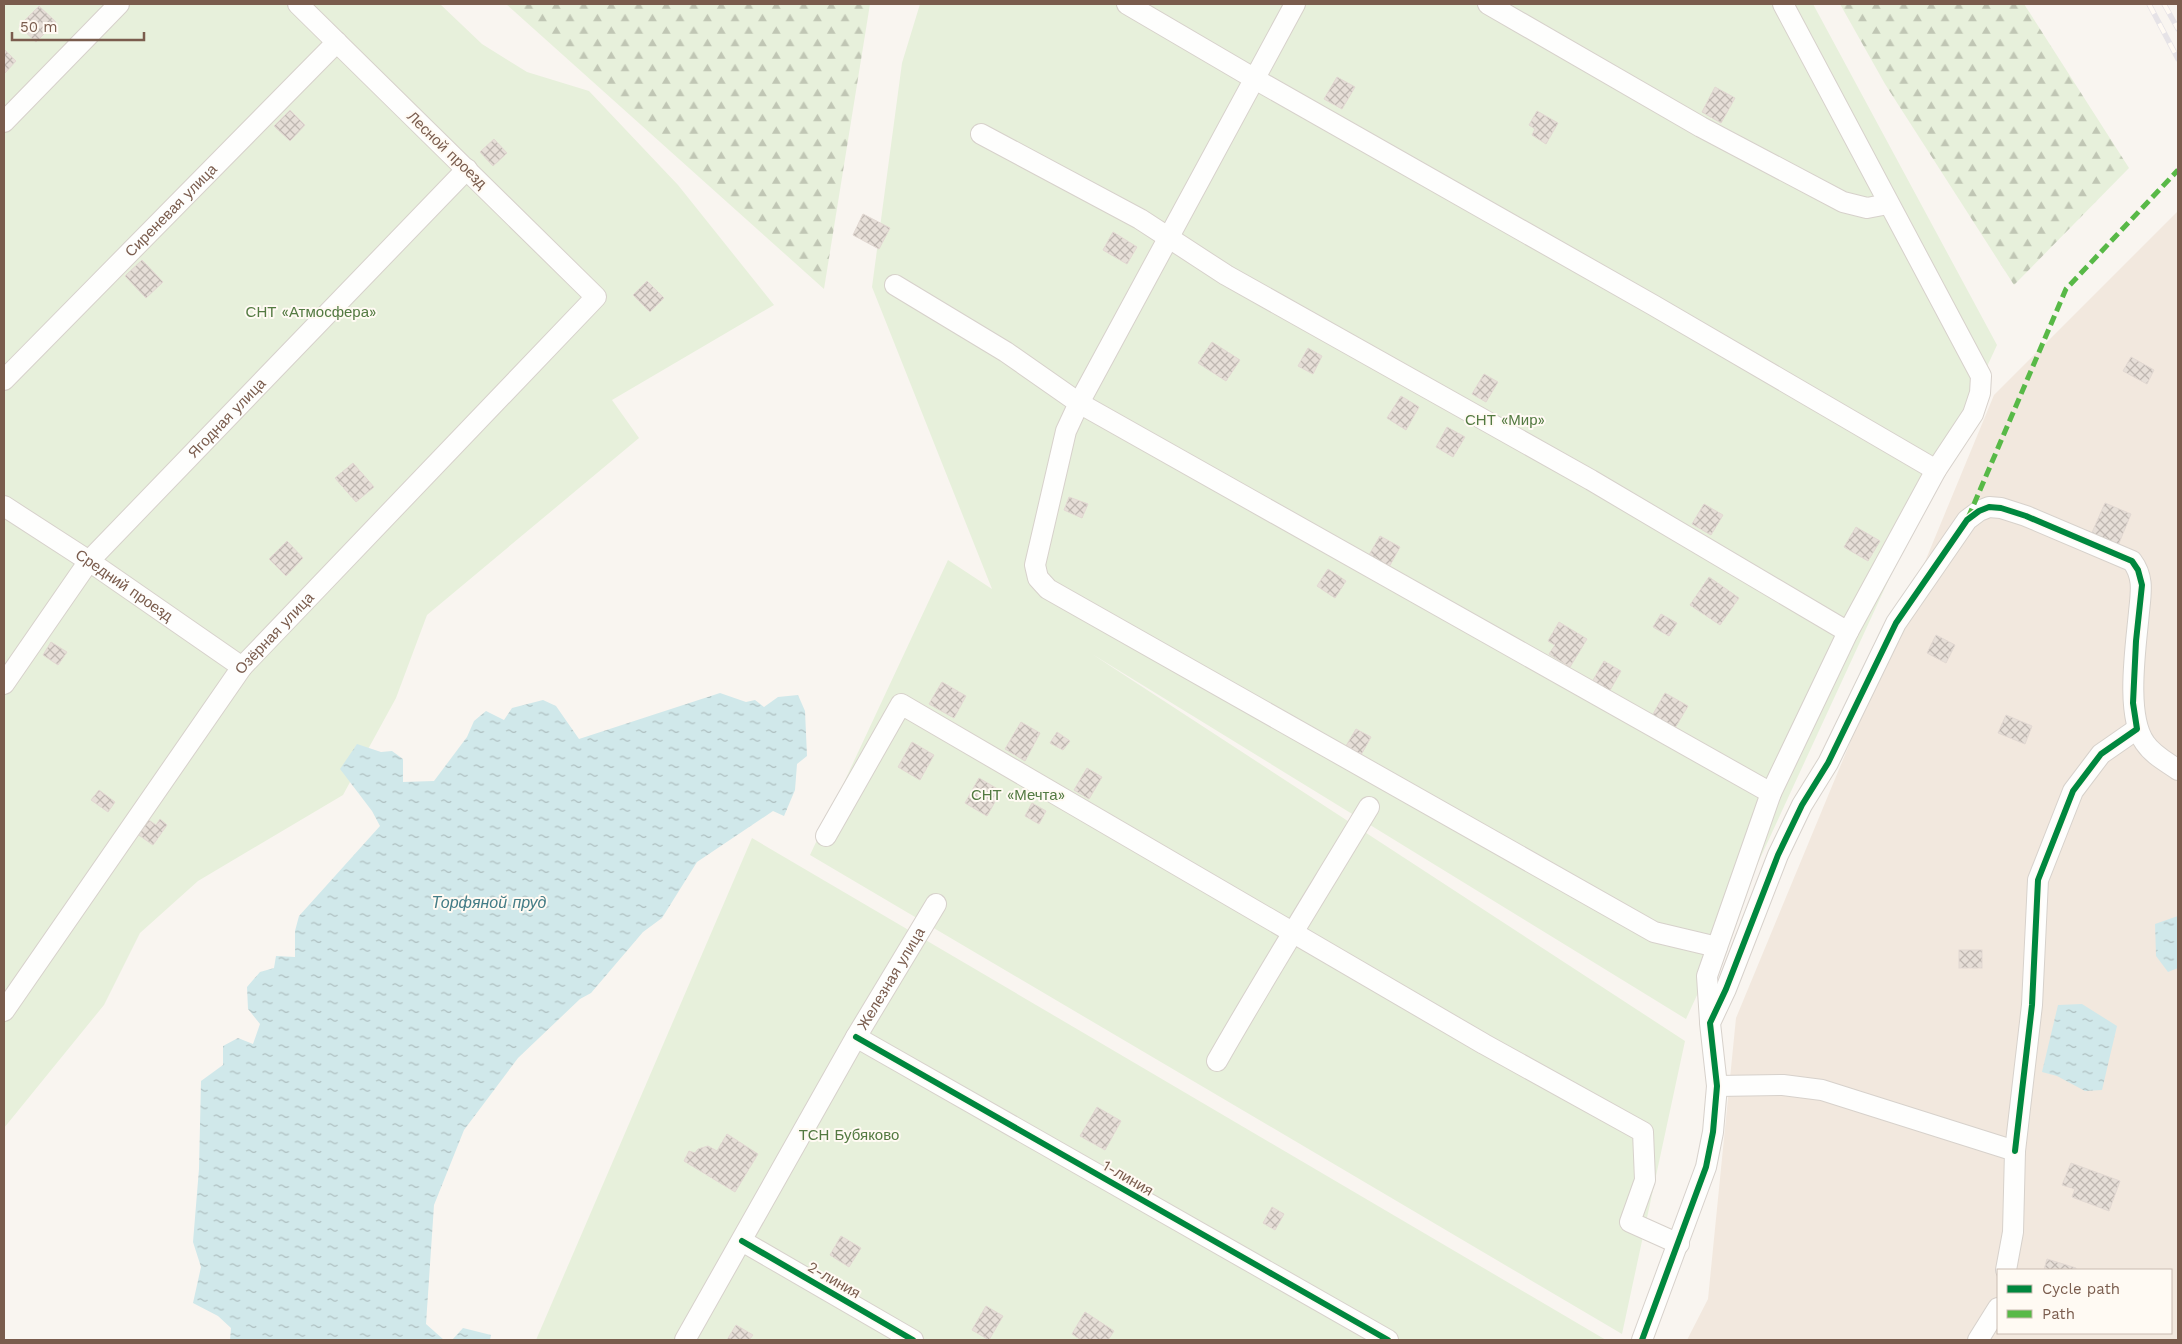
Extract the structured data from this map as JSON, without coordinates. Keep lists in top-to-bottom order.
{
  "streets": {
    "street": [
      "Лесной проезд",
      "Сиреневая улица",
      "Ягодная улица",
      "Средний проезд",
      "Озёрная улица",
      "Железная улица",
      "1-линия",
      "2-линия"
    ]
  },
  "crossings": [
    ["Лесной проезд", "Сиреневая улица"],
    ["Лесной проезд", "Ягодная улица"],
    ["Лесной проезд", "Озёрная улица"],
    ["Ягодная улица", "Средний проезд"],
    ["Средний проезд", "Озёрная улица"],
    ["Железная улица", "1-линия"],
    ["Железная улица", "2-линия"]
  ],
  "water": ["Торфяной пруд"],
  "parks": [
    "СНТ «Атмосфера»",
    "СНТ «Мир»",
    "СНТ «Мечта»",
    "ТСН Бубяково"
  ],
  "legend": ["Cycle path", "Path"],
  "scale_bar": "50 m"
}
